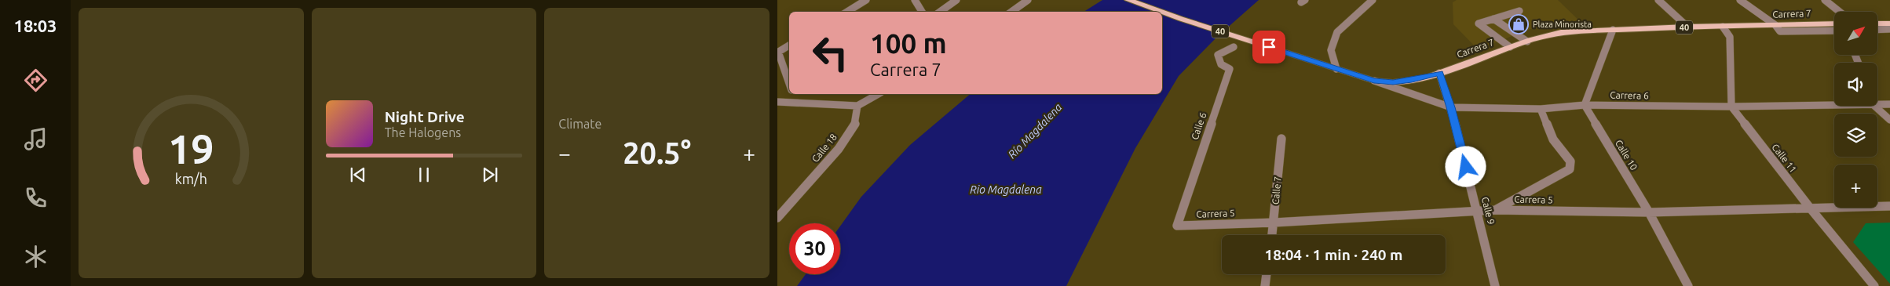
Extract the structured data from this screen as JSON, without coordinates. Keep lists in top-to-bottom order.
{
  "streets": {
    "main road": ["Carrera 7", "40"],
    "street": [
      "Carrera 6",
      "Calle 6",
      "Calle 18",
      "Calle 10",
      "Calle 11",
      "Calle 7",
      "Carrera 5",
      "Calle 9"
    ]
  },
  "crossings": [
    ["Carrera 7", "Carrera 6"],
    ["Carrera 7", "Calle 9"],
    ["Carrera 6", "Calle 10"],
    ["Carrera 6", "Calle 11"],
    ["Carrera 6", "Calle 9"],
    ["Calle 6", "Carrera 5"],
    ["Calle 10", "Carrera 5"],
    ["Calle 11", "Carrera 5"],
    ["Calle 7", "Carrera 5"],
    ["Carrera 5", "Calle 9"]
  ],
  "water": ["Río Magdalena", "Rio Magdalena"],
  "places": {
    "shop": ["Plaza Minorista"]
  },
  "north": "top right",
  "page": {
    "tabs": "18:03",
    "tile": "Climate",
    "map_buttons": "+",
    "turn": ["100 m", "Carrera 7"],
    "song": ["Night Drive", "The Halogens"],
    "heat": ["−", "20.5°", "+"],
    "limit": "30",
    "trip": "18:04 · 1 min · 240 m",
    "gauge": ["19", "km/h"]
  }
}
